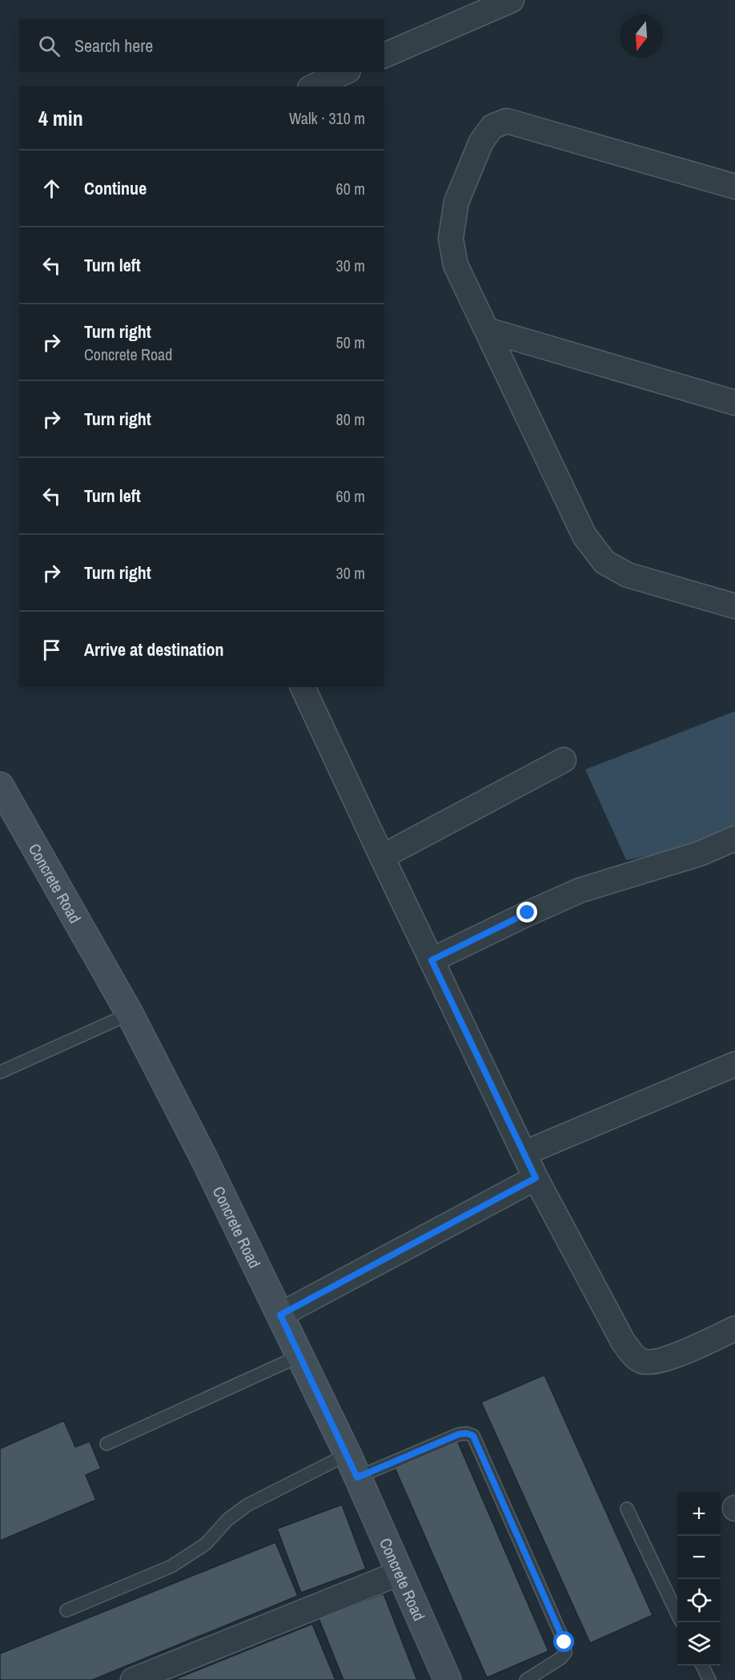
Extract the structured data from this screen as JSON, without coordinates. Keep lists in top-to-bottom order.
{
  "streets": {
    "street": ["Concrete Road"]
  },
  "north": "bottom",
  "page": {
    "search": "Search here",
    "heading": ["4 min", "Walk · 310 m"],
    "list": [
      ["Continue", "60 m"],
      ["Turn left", "30 m"],
      ["Turn right", "Concrete Road", "50 m"],
      ["Turn right", "80 m"],
      ["Turn left", "60 m"],
      ["Turn right", "30 m"],
      "Arrive at destination"
    ],
    "map_buttons": ["+", "−"]
  }
}
